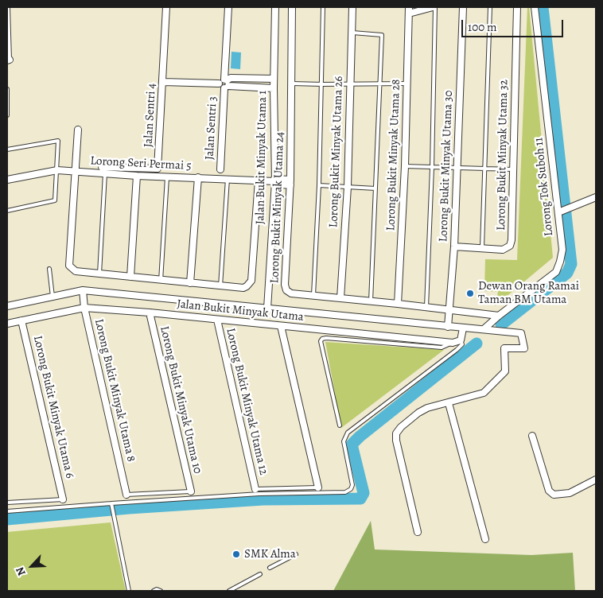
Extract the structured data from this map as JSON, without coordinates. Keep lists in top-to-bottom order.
{
  "streets": {
    "street": [
      "Jalan Sentri 4",
      "Jalan Sentri 3",
      "Lorong Bukit Minyak Utama 26",
      "Lorong Bukit Minyak Utama 28",
      "Lorong Bukit Minyak Utama 32",
      "Jalan Bukit Minyak Utama 1",
      "Lorong Seri Permai 5",
      "Lorong Bukit Minyak Utama 30",
      "Lorong Tok Suboh 11",
      "Lorong Bukit Minyak Utama 24",
      "Jalan Bukit Minyak Utama",
      "Lorong Bukit Minyak Utama 8",
      "Lorong Bukit Minyak Utama 10",
      "Lorong Bukit Minyak Utama 12",
      "Lorong Bukit Minyak Utama 6"
    ]
  },
  "crossings": [
    ["Lorong Bukit Minyak Utama 26", "Lorong Bukit Minyak Utama 24"],
    ["Lorong Bukit Minyak Utama 28", "Lorong Bukit Minyak Utama 24"],
    ["Lorong Bukit Minyak Utama 32", "Lorong Bukit Minyak Utama 30"],
    ["Jalan Bukit Minyak Utama 1", "Lorong Seri Permai 5"],
    ["Jalan Bukit Minyak Utama 1", "Jalan Bukit Minyak Utama"],
    ["Lorong Seri Permai 5", "Lorong Bukit Minyak Utama 24"],
    ["Lorong Bukit Minyak Utama 30", "Lorong Bukit Minyak Utama 24"],
    ["Lorong Bukit Minyak Utama 30", "Jalan Bukit Minyak Utama"],
    ["Lorong Tok Suboh 11", "Lorong Bukit Minyak Utama 24"],
    ["Lorong Tok Suboh 11", "Jalan Bukit Minyak Utama"],
    ["Jalan Bukit Minyak Utama", "Lorong Bukit Minyak Utama 8"],
    ["Jalan Bukit Minyak Utama", "Lorong Bukit Minyak Utama 10"],
    ["Jalan Bukit Minyak Utama", "Lorong Bukit Minyak Utama 12"],
    ["Jalan Bukit Minyak Utama", "Lorong Bukit Minyak Utama 6"]
  ],
  "places": ["Dewan Orang Ramai Taman BM Utama", "SMK Alma"],
  "scale_bar": "100 m",
  "north": "bottom left"
}
